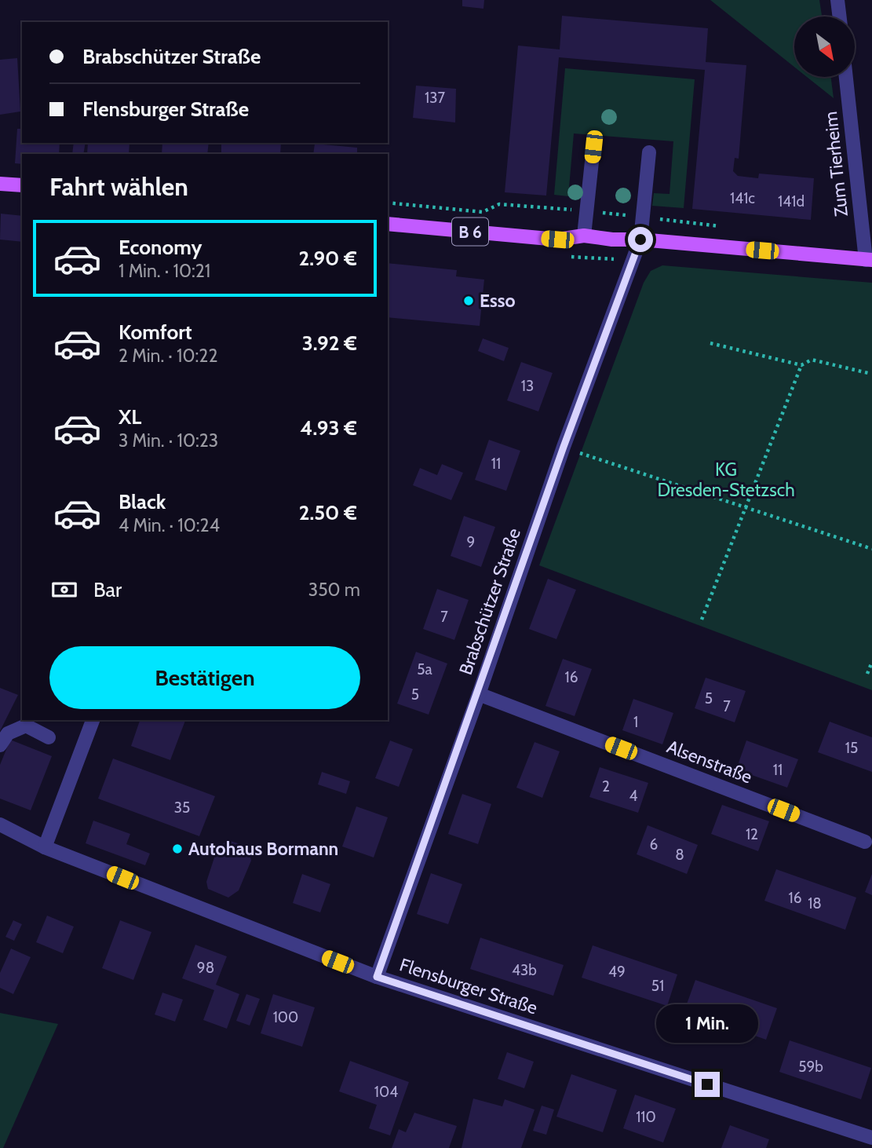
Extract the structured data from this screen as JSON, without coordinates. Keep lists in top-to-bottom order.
{
  "streets": {
    "main road": ["B 6"],
    "street": [
      "Zum Tierheim",
      "Brabschützer Straße",
      "Alsenstraße",
      "Flensburger Straße"
    ]
  },
  "crossings": [
    ["Zum Tierheim", "B 6"],
    ["B 6", "Brabschützer Straße"],
    ["Brabschützer Straße", "Alsenstraße"],
    ["Brabschützer Straße", "Flensburger Straße"]
  ],
  "parks": ["KG Dresden-Stetzsch"],
  "places": ["Esso", "Autohaus Bormann"],
  "house_numbers": [
    "137",
    "141c",
    "141d",
    "13",
    "11",
    "9",
    "7",
    "5a",
    "16",
    "5",
    "5",
    "7",
    "1",
    "15",
    "11",
    "2",
    "4",
    "35",
    "12",
    "6",
    "8",
    "16",
    "18",
    "98",
    "43b",
    "49",
    "51",
    "100",
    "59b",
    "104",
    "110"
  ],
  "north": "bottom right",
  "page": {
    "banner": ["Brabschützer Straße", "Flensburger Straße"],
    "heading": "Fahrt wählen",
    "list": [
      {
        "name": "Economy",
        "note": "1 Min. · 10:21",
        "value": "2.90 €"
      },
      {
        "name": "Komfort",
        "note": "2 Min. · 10:22",
        "value": "3.92 €"
      },
      {
        "name": "XL",
        "note": "3 Min. · 10:23",
        "value": "4.93 €"
      },
      {
        "name": "Black",
        "note": "4 Min. · 10:24",
        "value": "2.50 €"
      }
    ],
    "pay": ["Bar", "350 m"],
    "buttons": "Bestätigen",
    "bubble": "1 Min."
  }
}
